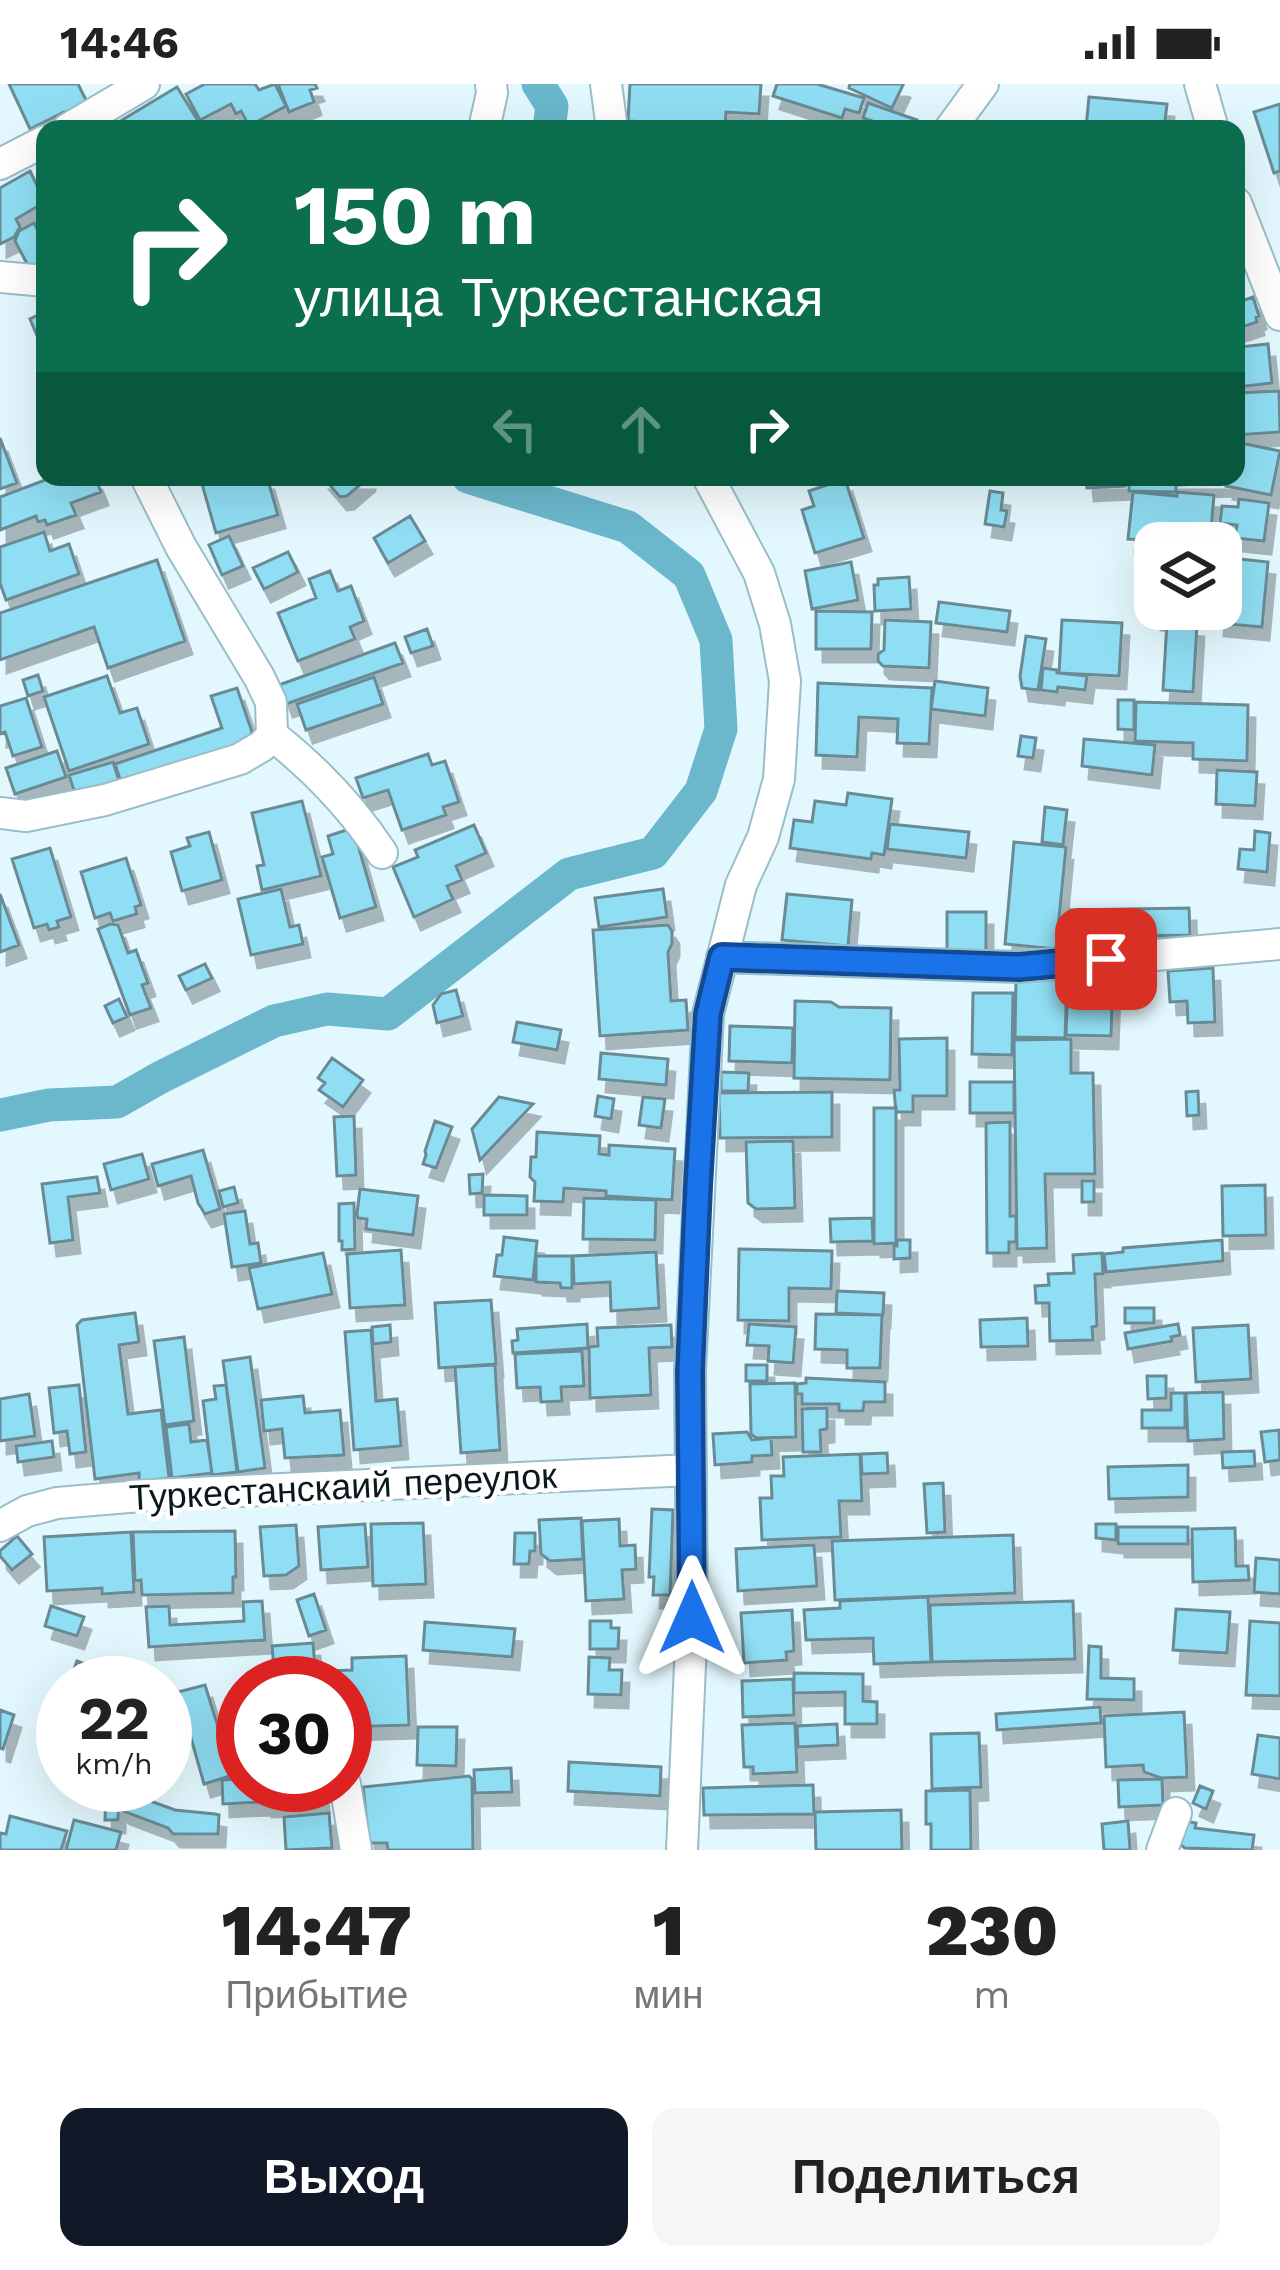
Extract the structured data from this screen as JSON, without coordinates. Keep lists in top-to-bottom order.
{
  "streets": {
    "street": ["Туркестанскаий переулок"]
  },
  "page": {
    "status": "14:46",
    "turn": ["150 m", "улица Туркестанская"],
    "speed": "22 km/h",
    "limit": "30",
    "eta": [
      "14:47",
      "Прибытие",
      "1",
      "мин",
      "230",
      "m"
    ],
    "buttons": ["Выход", "Поделиться"]
  }
}
